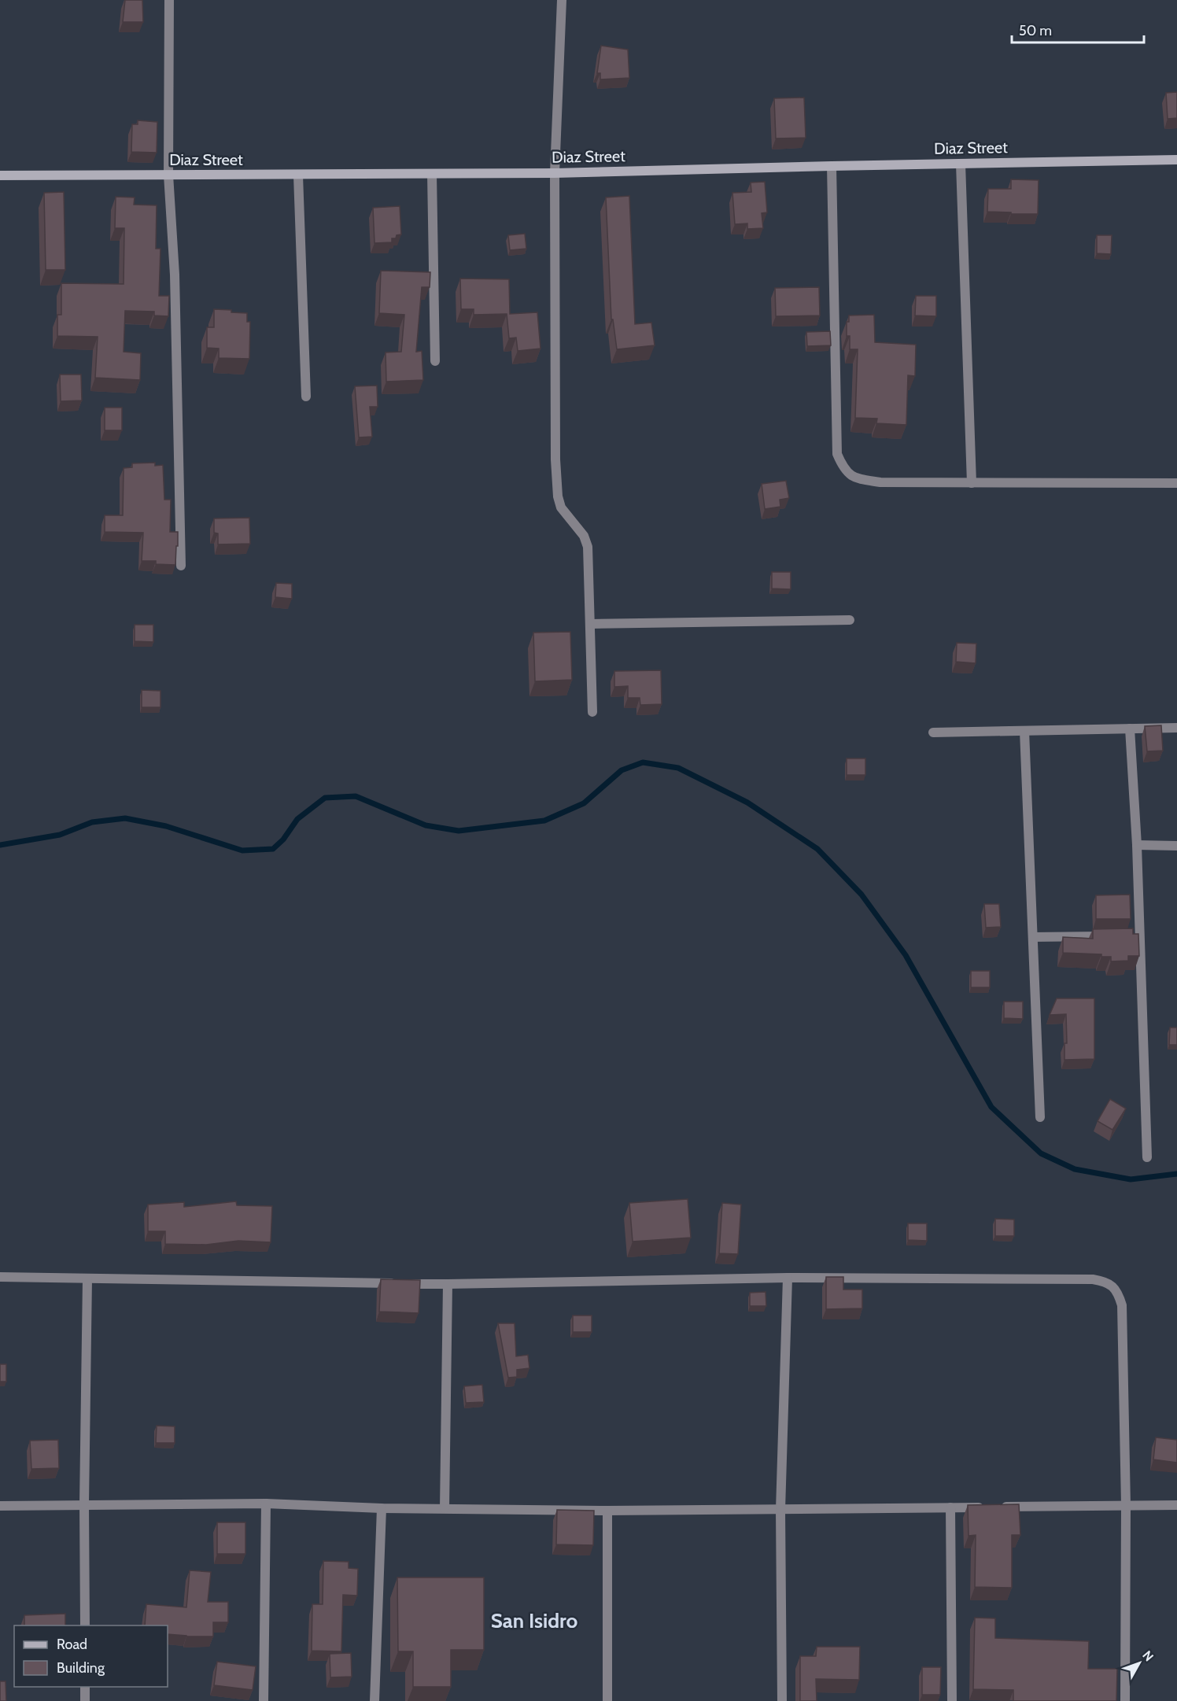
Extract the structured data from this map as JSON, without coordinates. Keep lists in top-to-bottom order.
{
  "streets": {
    "main road": ["Diaz Street"]
  },
  "districts": ["San Isidro"],
  "legend": ["Road", "Building"],
  "scale_bar": "50 m",
  "north": "top right"
}
